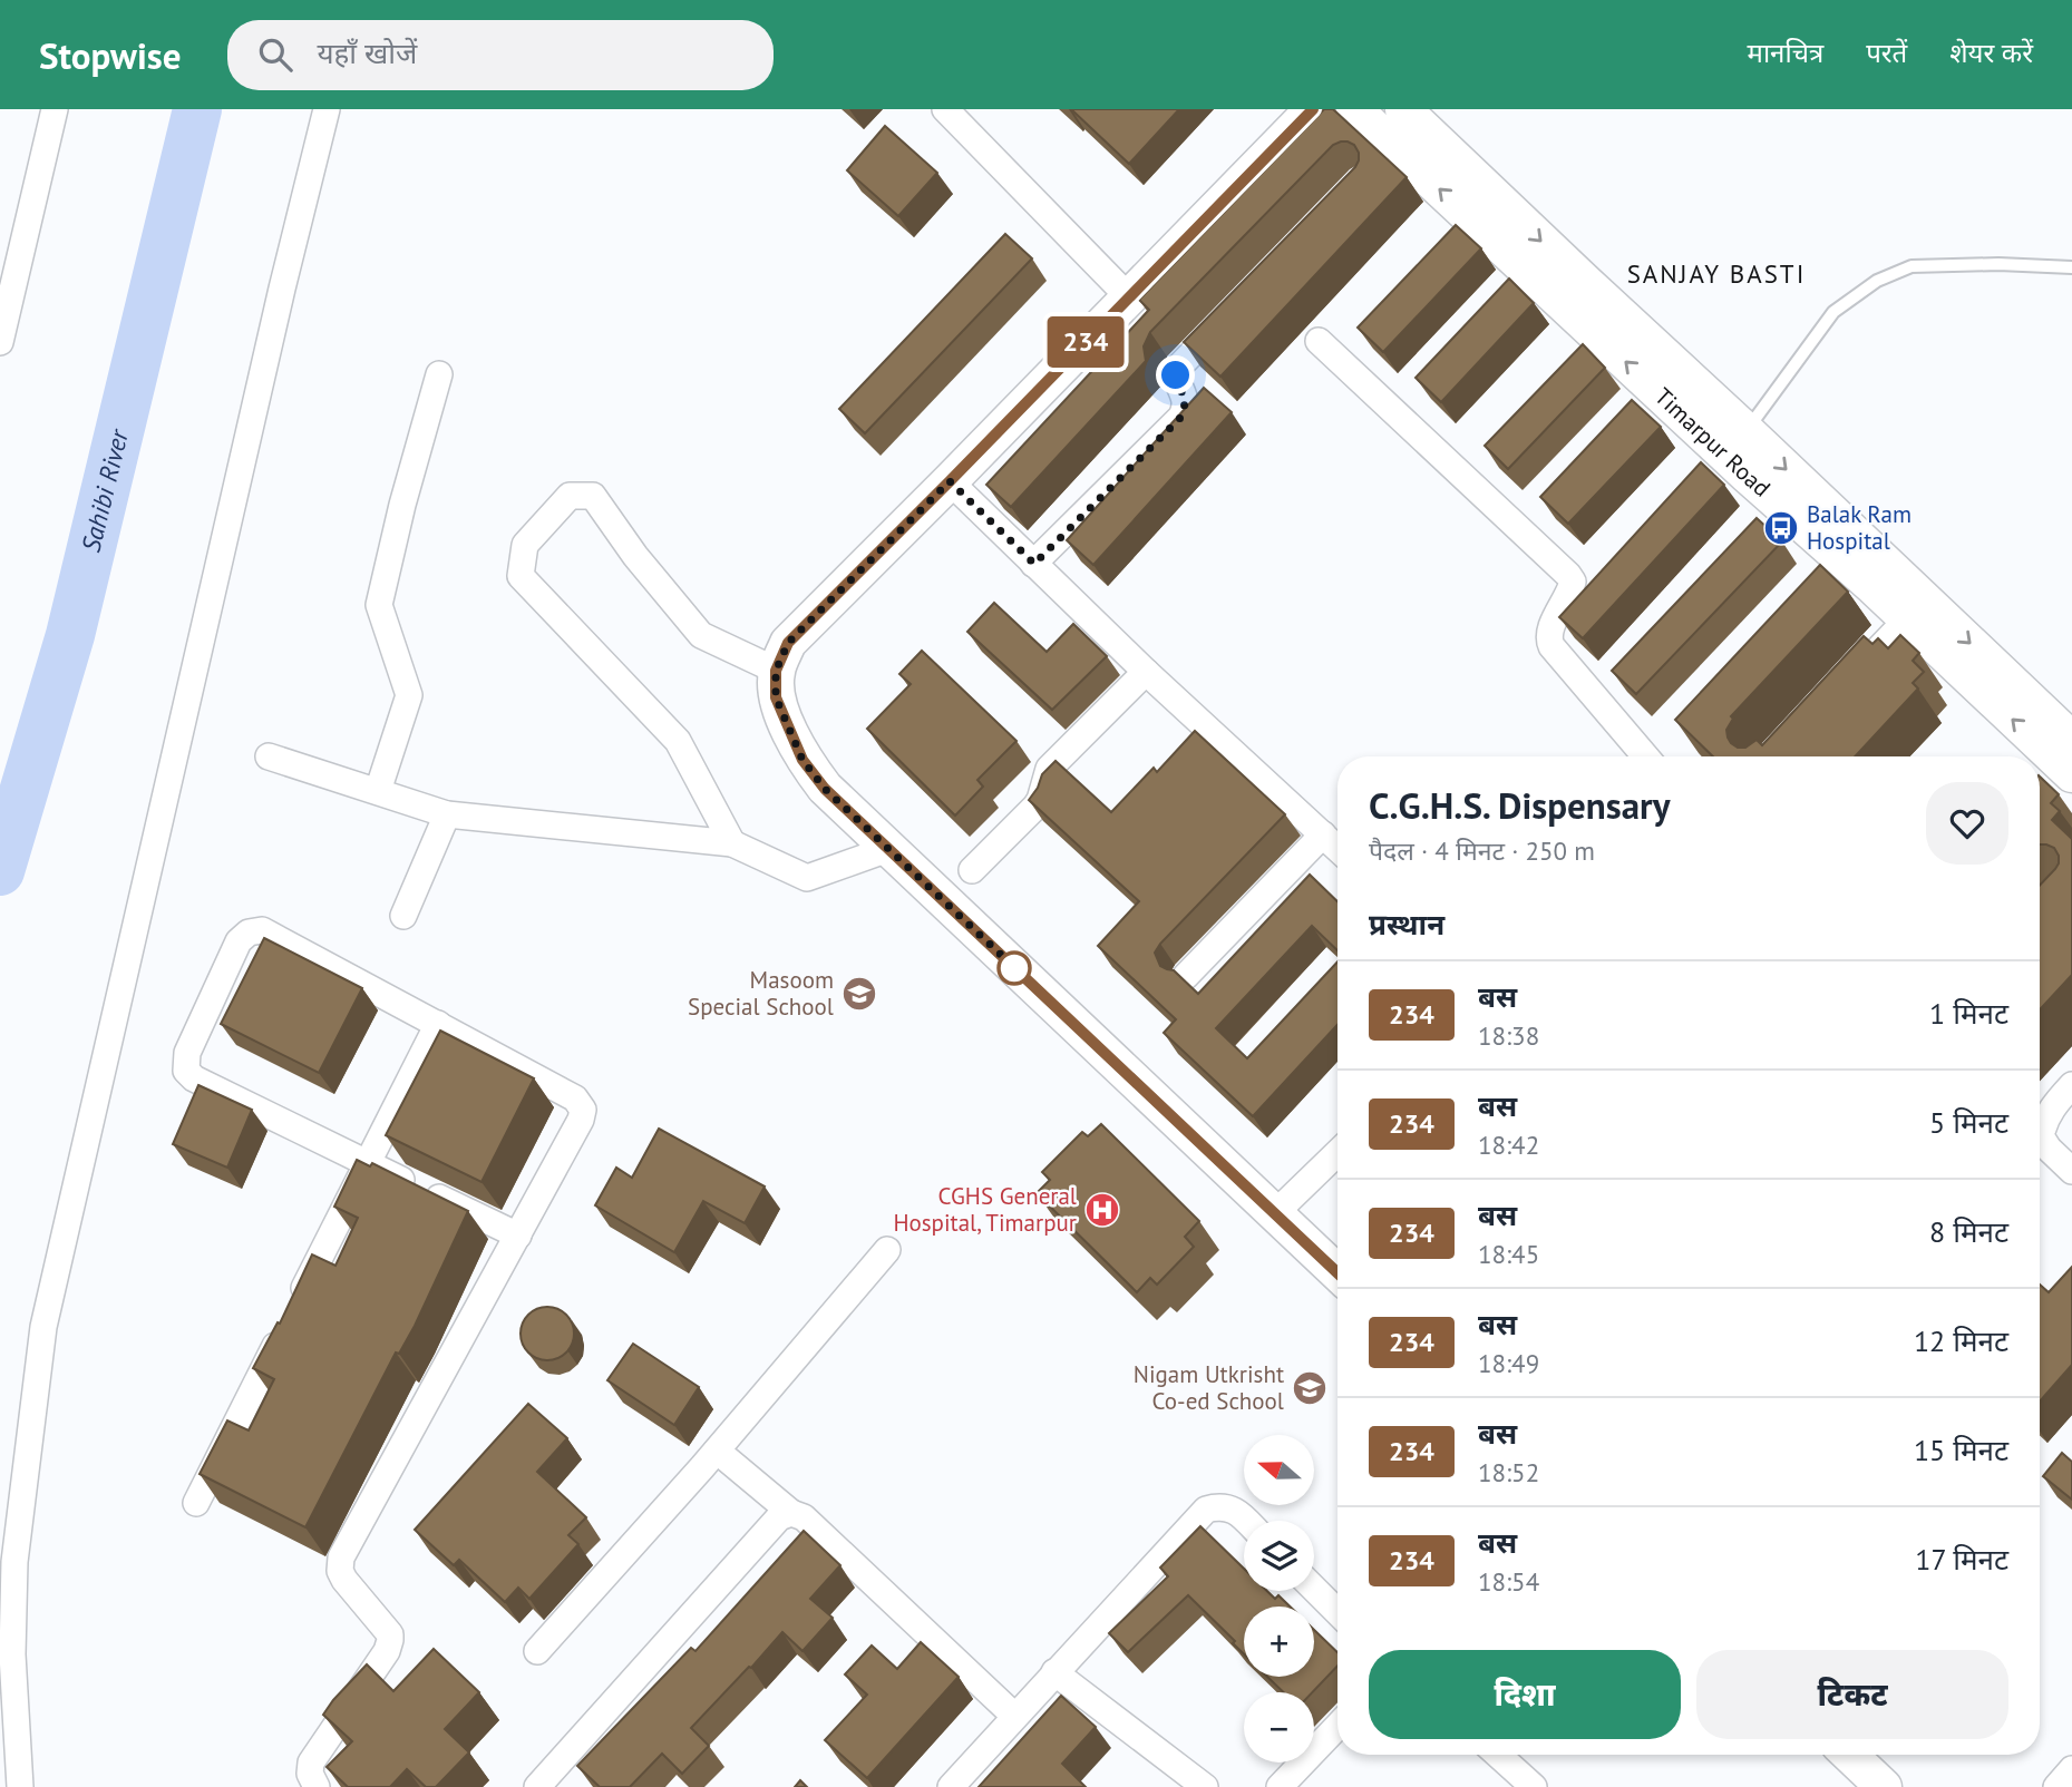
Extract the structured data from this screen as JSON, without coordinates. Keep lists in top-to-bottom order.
{
  "streets": {
    "street": ["Timarpur Road"]
  },
  "districts": ["SANJAY BASTI"],
  "water": ["Sahibi River"],
  "places": {
    "bus stop": ["Balak Ram Hospital"],
    "school or university": ["Masoom Special School", "Nigam Utkrisht Co-ed School"],
    "hospital": ["CGHS General Hospital, Timarpur"]
  },
  "lines": ["bus line 234"],
  "north": "left",
  "page": {
    "header": "Stopwise",
    "search": "यहाँ खोजें",
    "nav": ["मानचित्र", "परतें", "शेयर करें"],
    "on_map": "234",
    "heading": [
      ["C.G.H.S. Dispensary", "पैदल · 4 मिनट · 250 m"],
      "प्रस्थान"
    ],
    "list": [
      {
        "mark": "234",
        "name": "बस",
        "note": "18:38",
        "value": "1 मिनट"
      },
      {
        "mark": "234",
        "name": "बस",
        "note": "18:42",
        "value": "5 मिनट"
      },
      {
        "mark": "234",
        "name": "बस",
        "note": "18:45",
        "value": "8 मिनट"
      },
      {
        "mark": "234",
        "name": "बस",
        "note": "18:49",
        "value": "12 मिनट"
      },
      {
        "mark": "234",
        "name": "बस",
        "note": "18:52",
        "value": "15 मिनट"
      },
      {
        "mark": "234",
        "name": "बस",
        "note": "18:54",
        "value": "17 मिनट"
      }
    ],
    "map_buttons": ["+", "−"],
    "buttons": ["दिशा", "टिकट"]
  }
}
